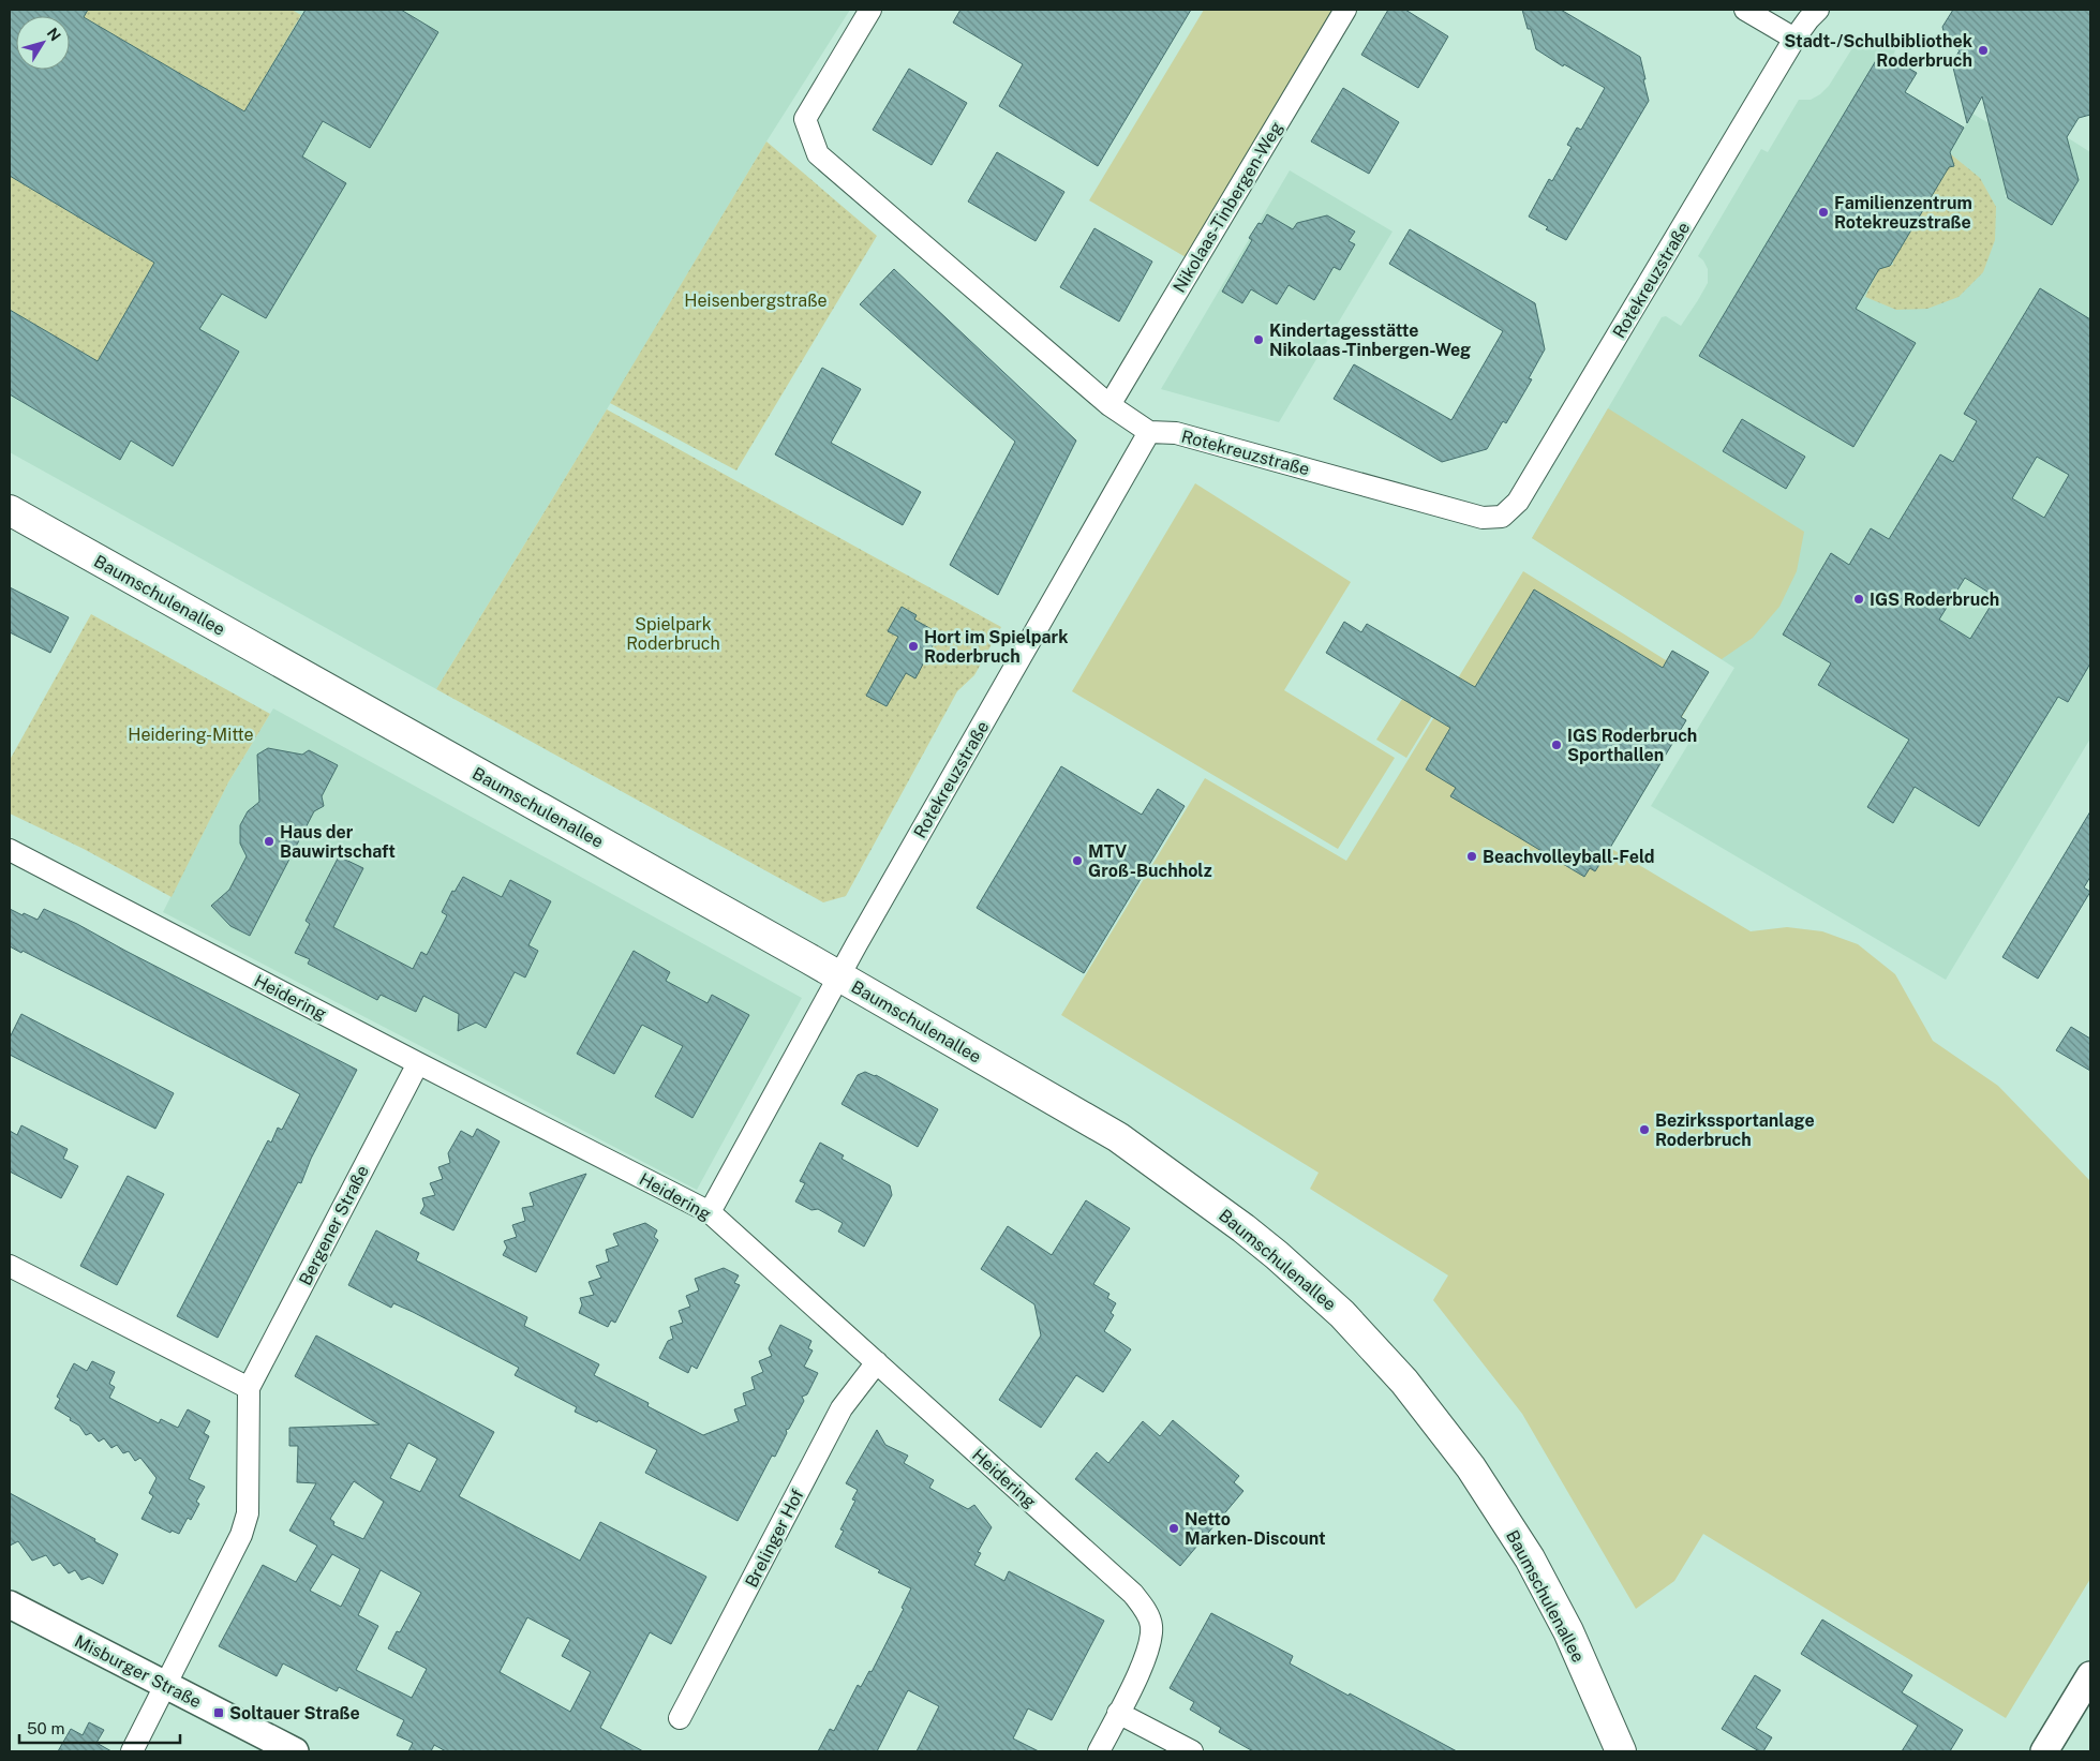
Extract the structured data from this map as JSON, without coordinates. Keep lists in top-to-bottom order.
{
  "streets": {
    "main road": ["Baumschulenallee"],
    "street": [
      "Nikolaas-Tinbergen-Weg",
      "Rotekreuzstraße",
      "Heidering",
      "Bergener Straße",
      "Brelinger Hof",
      "Misburger Straße"
    ]
  },
  "crossings": [
    ["Rotekreuzstraße", "Baumschulenallee"],
    ["Rotekreuzstraße", "Heidering"],
    ["Heidering", "Bergener Straße"],
    ["Heidering", "Brelinger Hof"],
    ["Bergener Straße", "Misburger Straße"]
  ],
  "parks": ["Heisenbergstraße", "Spielpark Roderbruch", "Heidering-Mitte"],
  "places": {
    "other": [
      "Stadt-/Schulbibliothek Roderbruch",
      "Familienzentrum Rotekreuzstraße",
      "Kindertagesstätte Nikolaas-Tinbergen-Weg",
      "IGS Roderbruch",
      "Hort im Spielpark Roderbruch",
      "IGS Roderbruch Sporthallen",
      "Haus der Bauwirtschaft",
      "Beachvolleyball-Feld",
      "MTV Groß-Buchholz",
      "Bezirkssportanlage Roderbruch",
      "Netto Marken-Discount"
    ],
    "transit": ["Soltauer Straße"]
  },
  "scale_bar": "50 m",
  "north": "top right"
}
